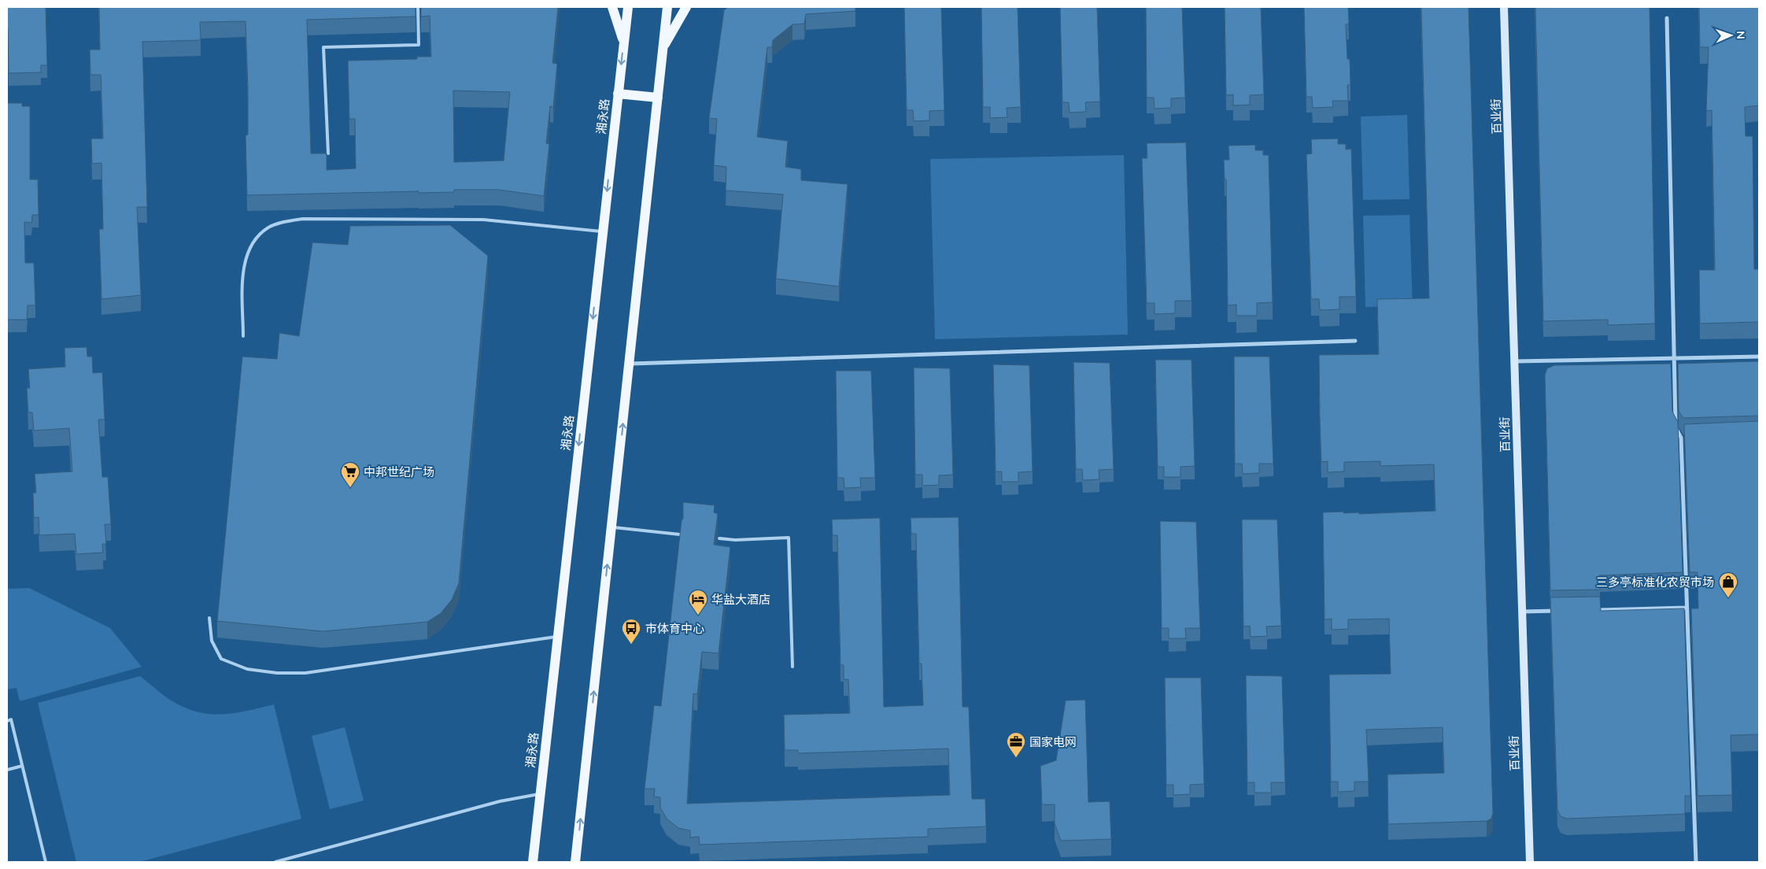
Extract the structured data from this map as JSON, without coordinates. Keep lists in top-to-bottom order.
{
  "streets": {
    "main road": ["湘永路"],
    "street": ["百业街"]
  },
  "places": {
    "supermarket": ["中邦世纪广场"],
    "shop": ["三多亭标准化农贸市场"],
    "hotel": ["华盐大酒店"],
    "bus stop": ["市体育中心"],
    "office": ["国家电网"]
  },
  "north": "right"
}
